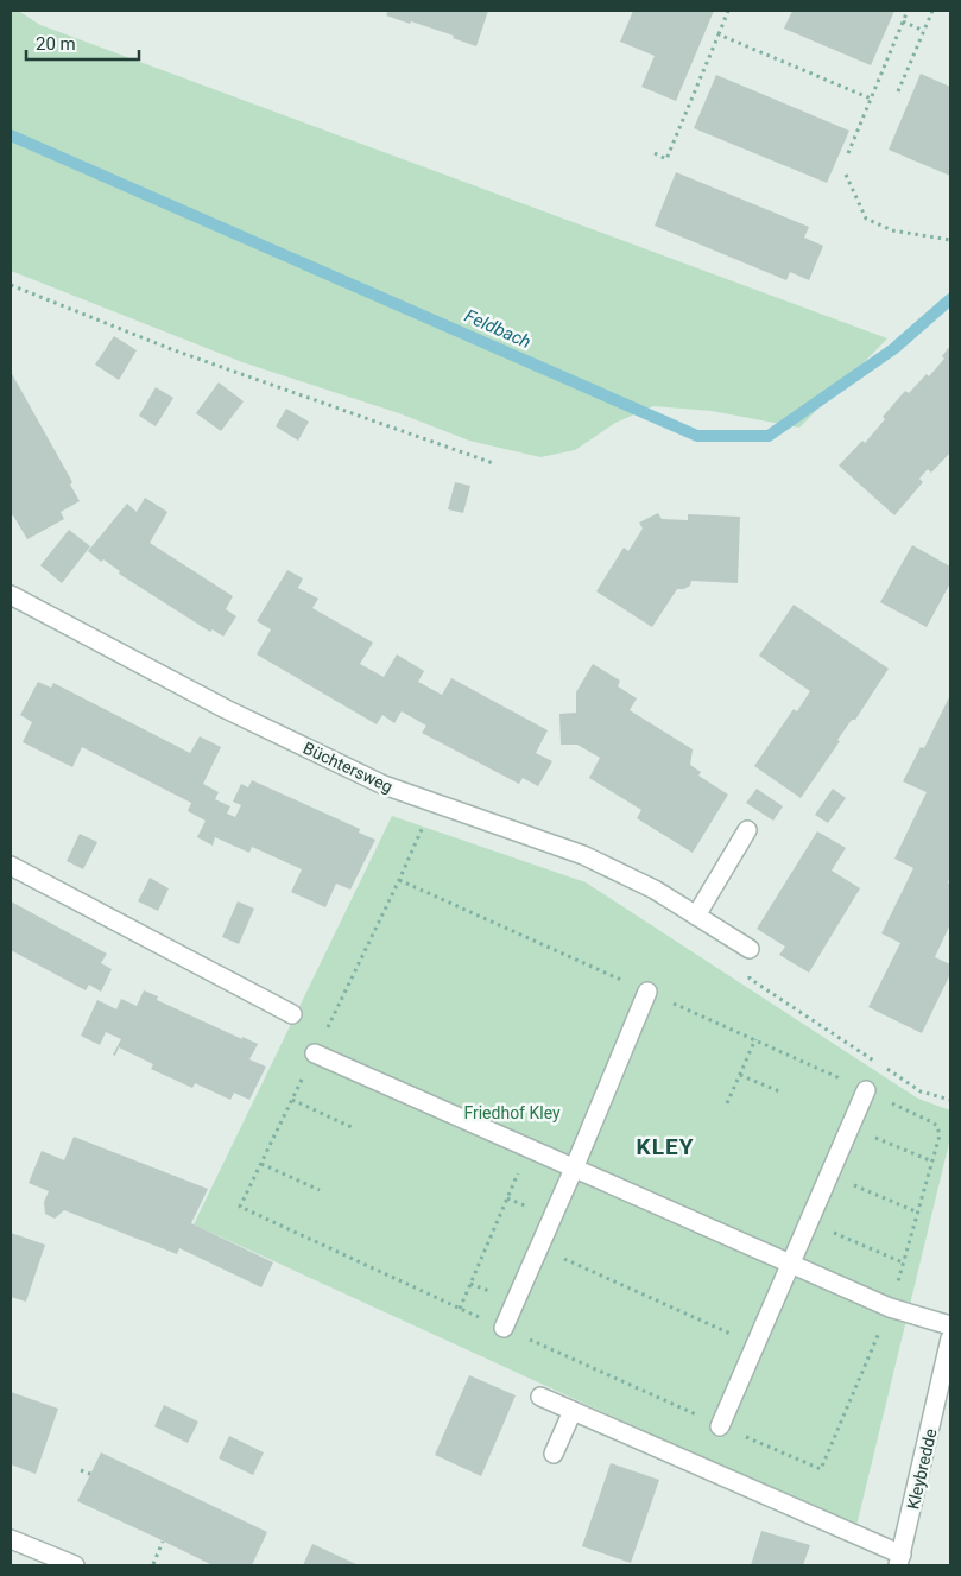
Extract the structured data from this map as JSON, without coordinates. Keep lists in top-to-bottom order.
{
  "streets": {
    "street": ["Büchtersweg", "Kleybredde"]
  },
  "districts": ["KLEY"],
  "water": ["Feldbach"],
  "parks": ["Friedhof Kley"],
  "scale_bar": "20 m"
}
